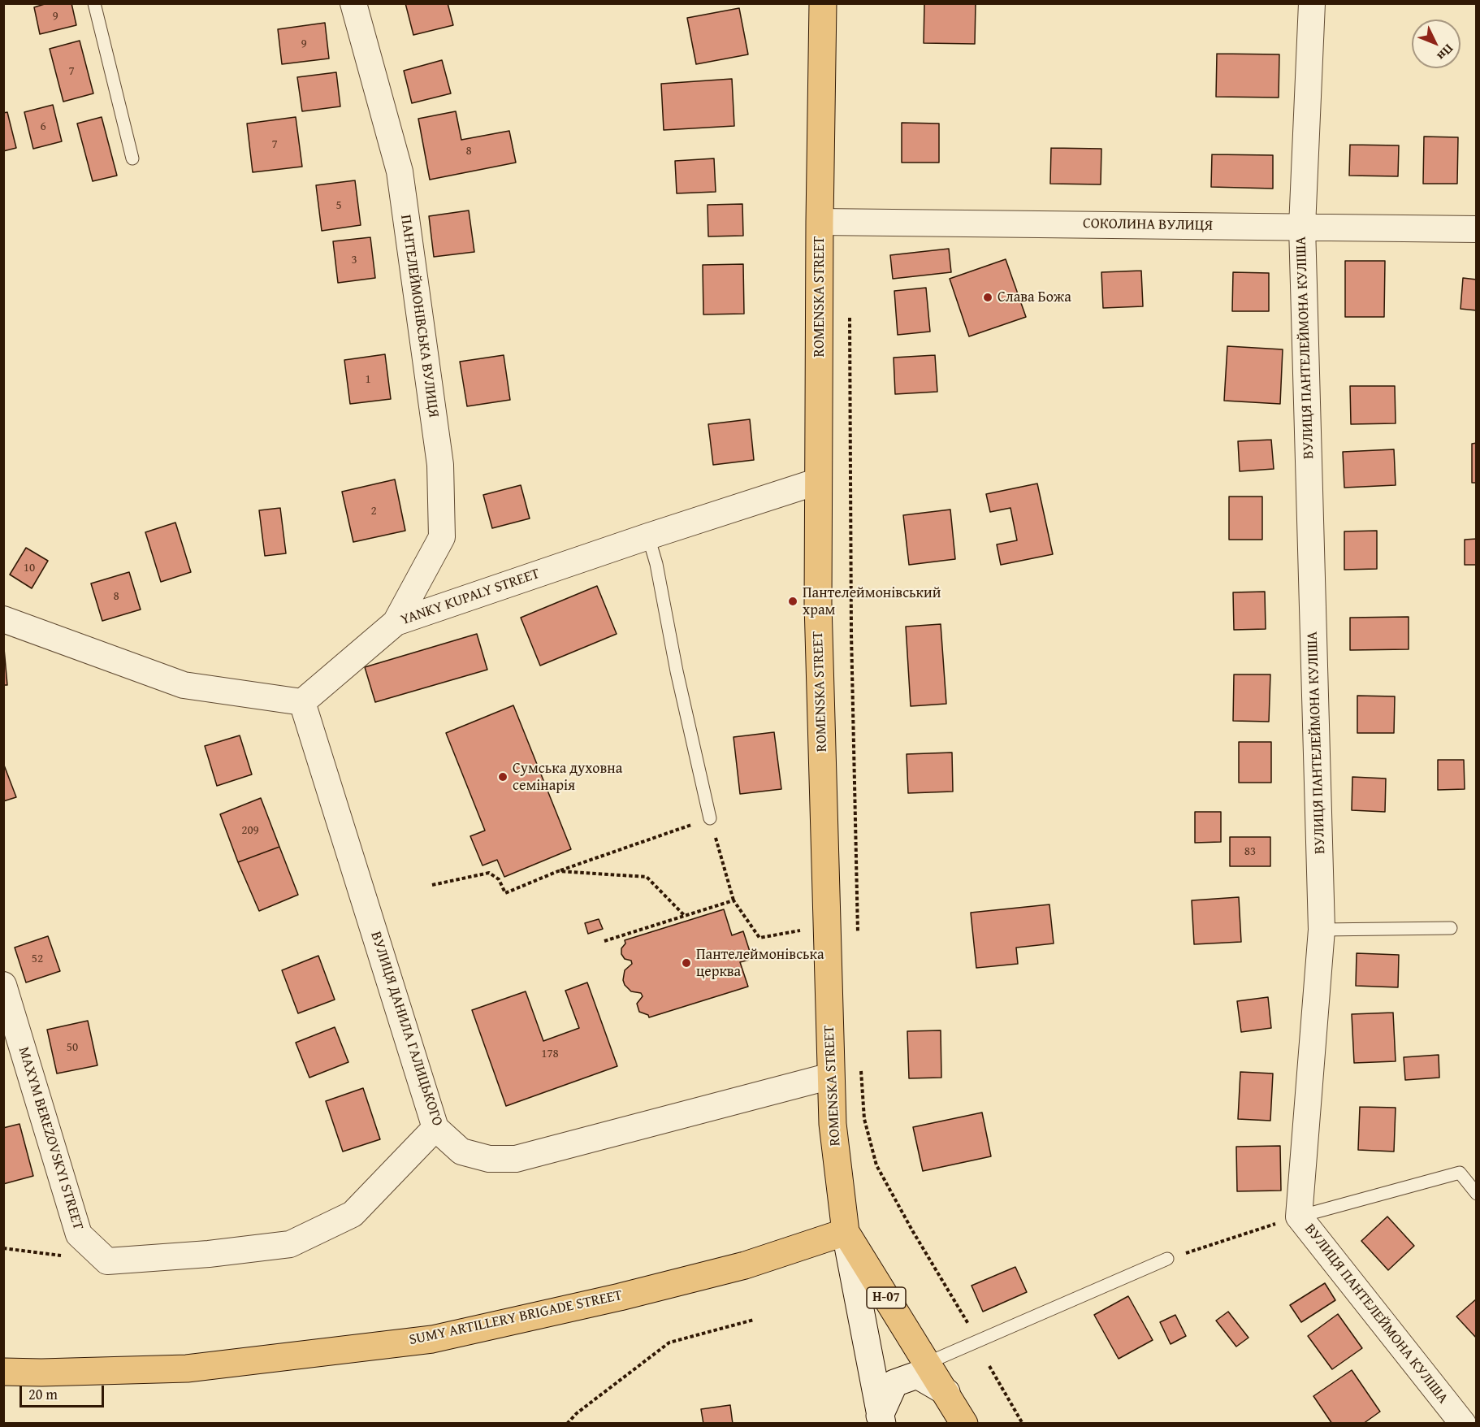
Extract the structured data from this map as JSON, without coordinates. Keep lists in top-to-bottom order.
{
  "streets": {
    "main road": ["ROMENSKA STREET", "Н-07", "SUMY ARTILLERY BRIGADE STREET"],
    "street": [
      "СОКОЛИНА ВУЛИЦЯ",
      "ПАНТЕЛЕЙМОНІВСЬКА ВУЛИЦЯ",
      "ВУЛИЦЯ ПАНТЕЛЕЙМОНА КУЛІША",
      "YANKY KUPALY STREET",
      "ВУЛИЦЯ ДАНИЛА ГАЛИЦЬКОГО",
      "MAXYM BEREZOVSKYI STREET"
    ]
  },
  "crossings": [
    ["СОКОЛИНА ВУЛИЦЯ", "ROMENSKA STREET"],
    ["СОКОЛИНА ВУЛИЦЯ", "ВУЛИЦЯ ПАНТЕЛЕЙМОНА КУЛІША"],
    ["ROMENSKA STREET", "YANKY KUPALY STREET"],
    ["ROMENSKA STREET", "ВУЛИЦЯ ДАНИЛА ГАЛИЦЬКОГО"],
    ["ROMENSKA STREET", "Н-07"],
    ["ROMENSKA STREET", "SUMY ARTILLERY BRIGADE STREET"],
    ["ПАНТЕЛЕЙМОНІВСЬКА ВУЛИЦЯ", "YANKY KUPALY STREET"],
    ["YANKY KUPALY STREET", "ВУЛИЦЯ ДАНИЛА ГАЛИЦЬКОГО"],
    ["Н-07", "SUMY ARTILLERY BRIGADE STREET"]
  ],
  "places": [
    "Слава Божа",
    "Пантелеймонівський храм",
    "Сумська духовна семінарія",
    "Пантелеймонівська церква"
  ],
  "house_numbers": [
    "9",
    "9",
    "7",
    "6",
    "7",
    "8",
    "5",
    "3",
    "1",
    "2",
    "10",
    "8",
    "209",
    "83",
    "52",
    "50",
    "178"
  ],
  "scale_bar": "20 m",
  "north": "bottom right"
}
